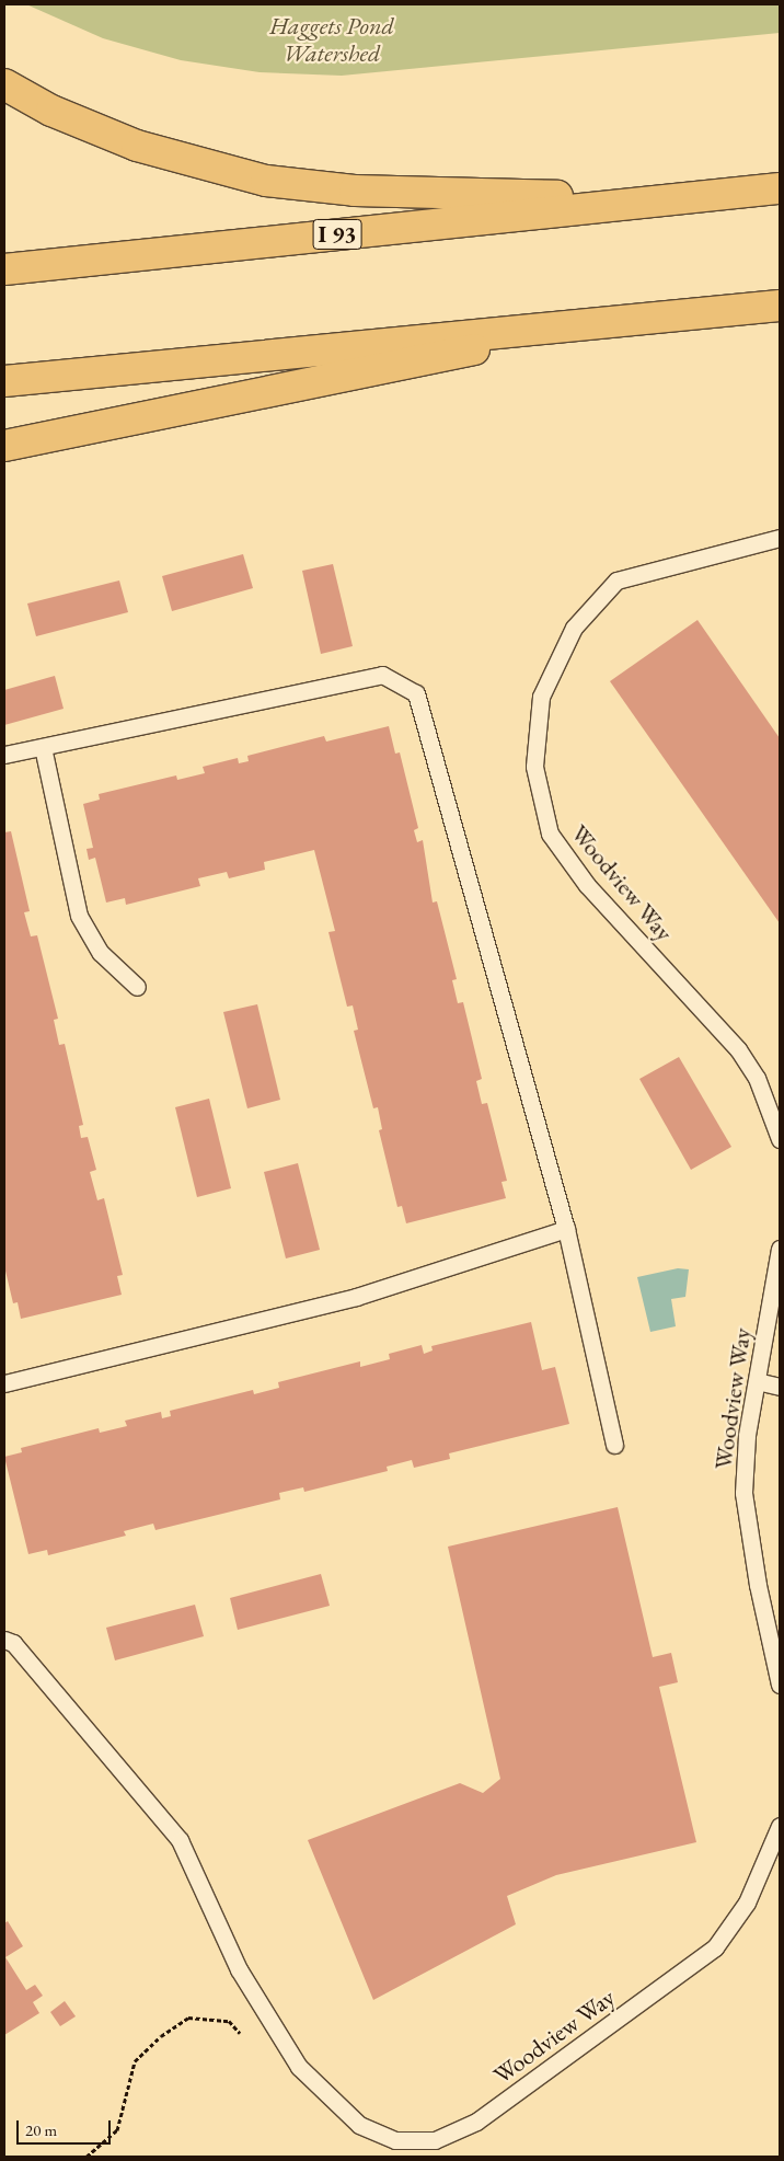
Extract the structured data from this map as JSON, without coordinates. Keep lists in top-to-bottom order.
{
  "streets": {
    "highway": ["I 93"],
    "lane": ["Woodview Way"]
  },
  "parks": ["Haggets Pond Watershed"],
  "scale_bar": "20 m"
}
